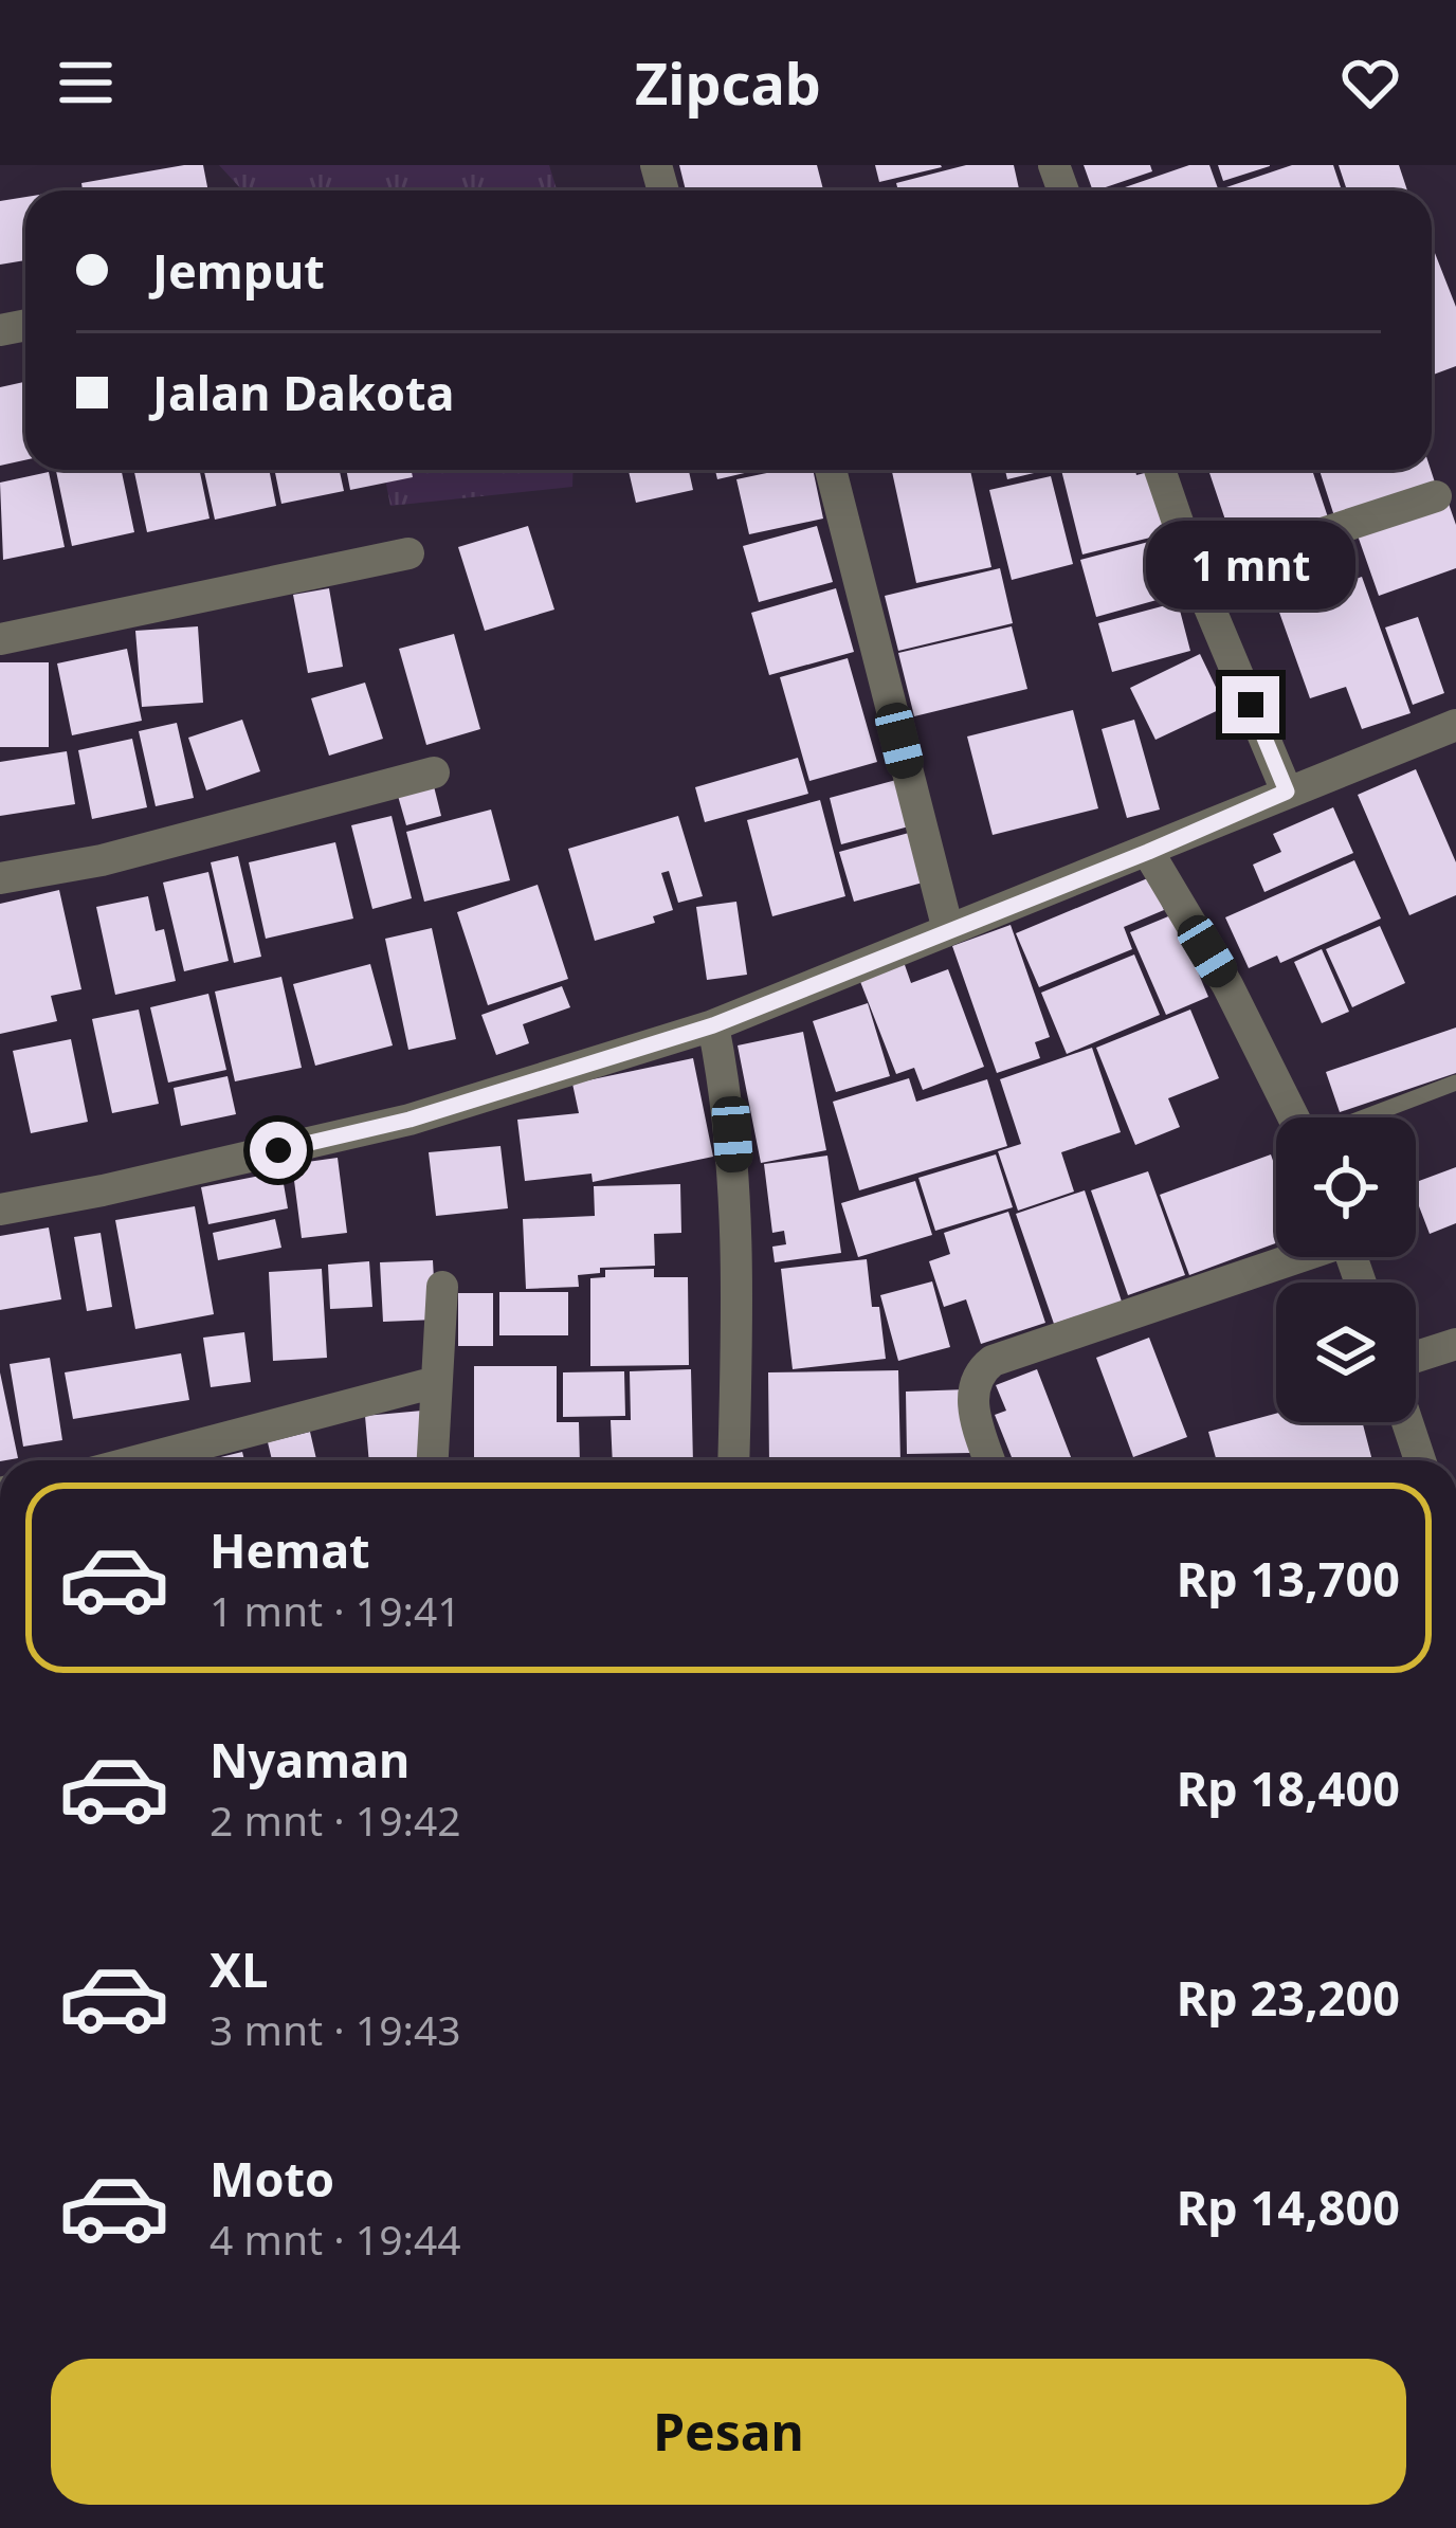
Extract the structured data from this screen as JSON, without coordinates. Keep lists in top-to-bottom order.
{
  "page": {
    "header": "Zipcab",
    "banner": ["Jemput", "Jalan Dakota"],
    "bubble": "1 mnt",
    "list": [
      {
        "name": "Hemat",
        "note": "1 mnt · 19:41",
        "value": "Rp 13,700"
      },
      {
        "name": "Nyaman",
        "note": "2 mnt · 19:42",
        "value": "Rp 18,400"
      },
      {
        "name": "XL",
        "note": "3 mnt · 19:43",
        "value": "Rp 23,200"
      },
      {
        "name": "Moto",
        "note": "4 mnt · 19:44",
        "value": "Rp 14,800"
      }
    ],
    "buttons": "Pesan"
  }
}
